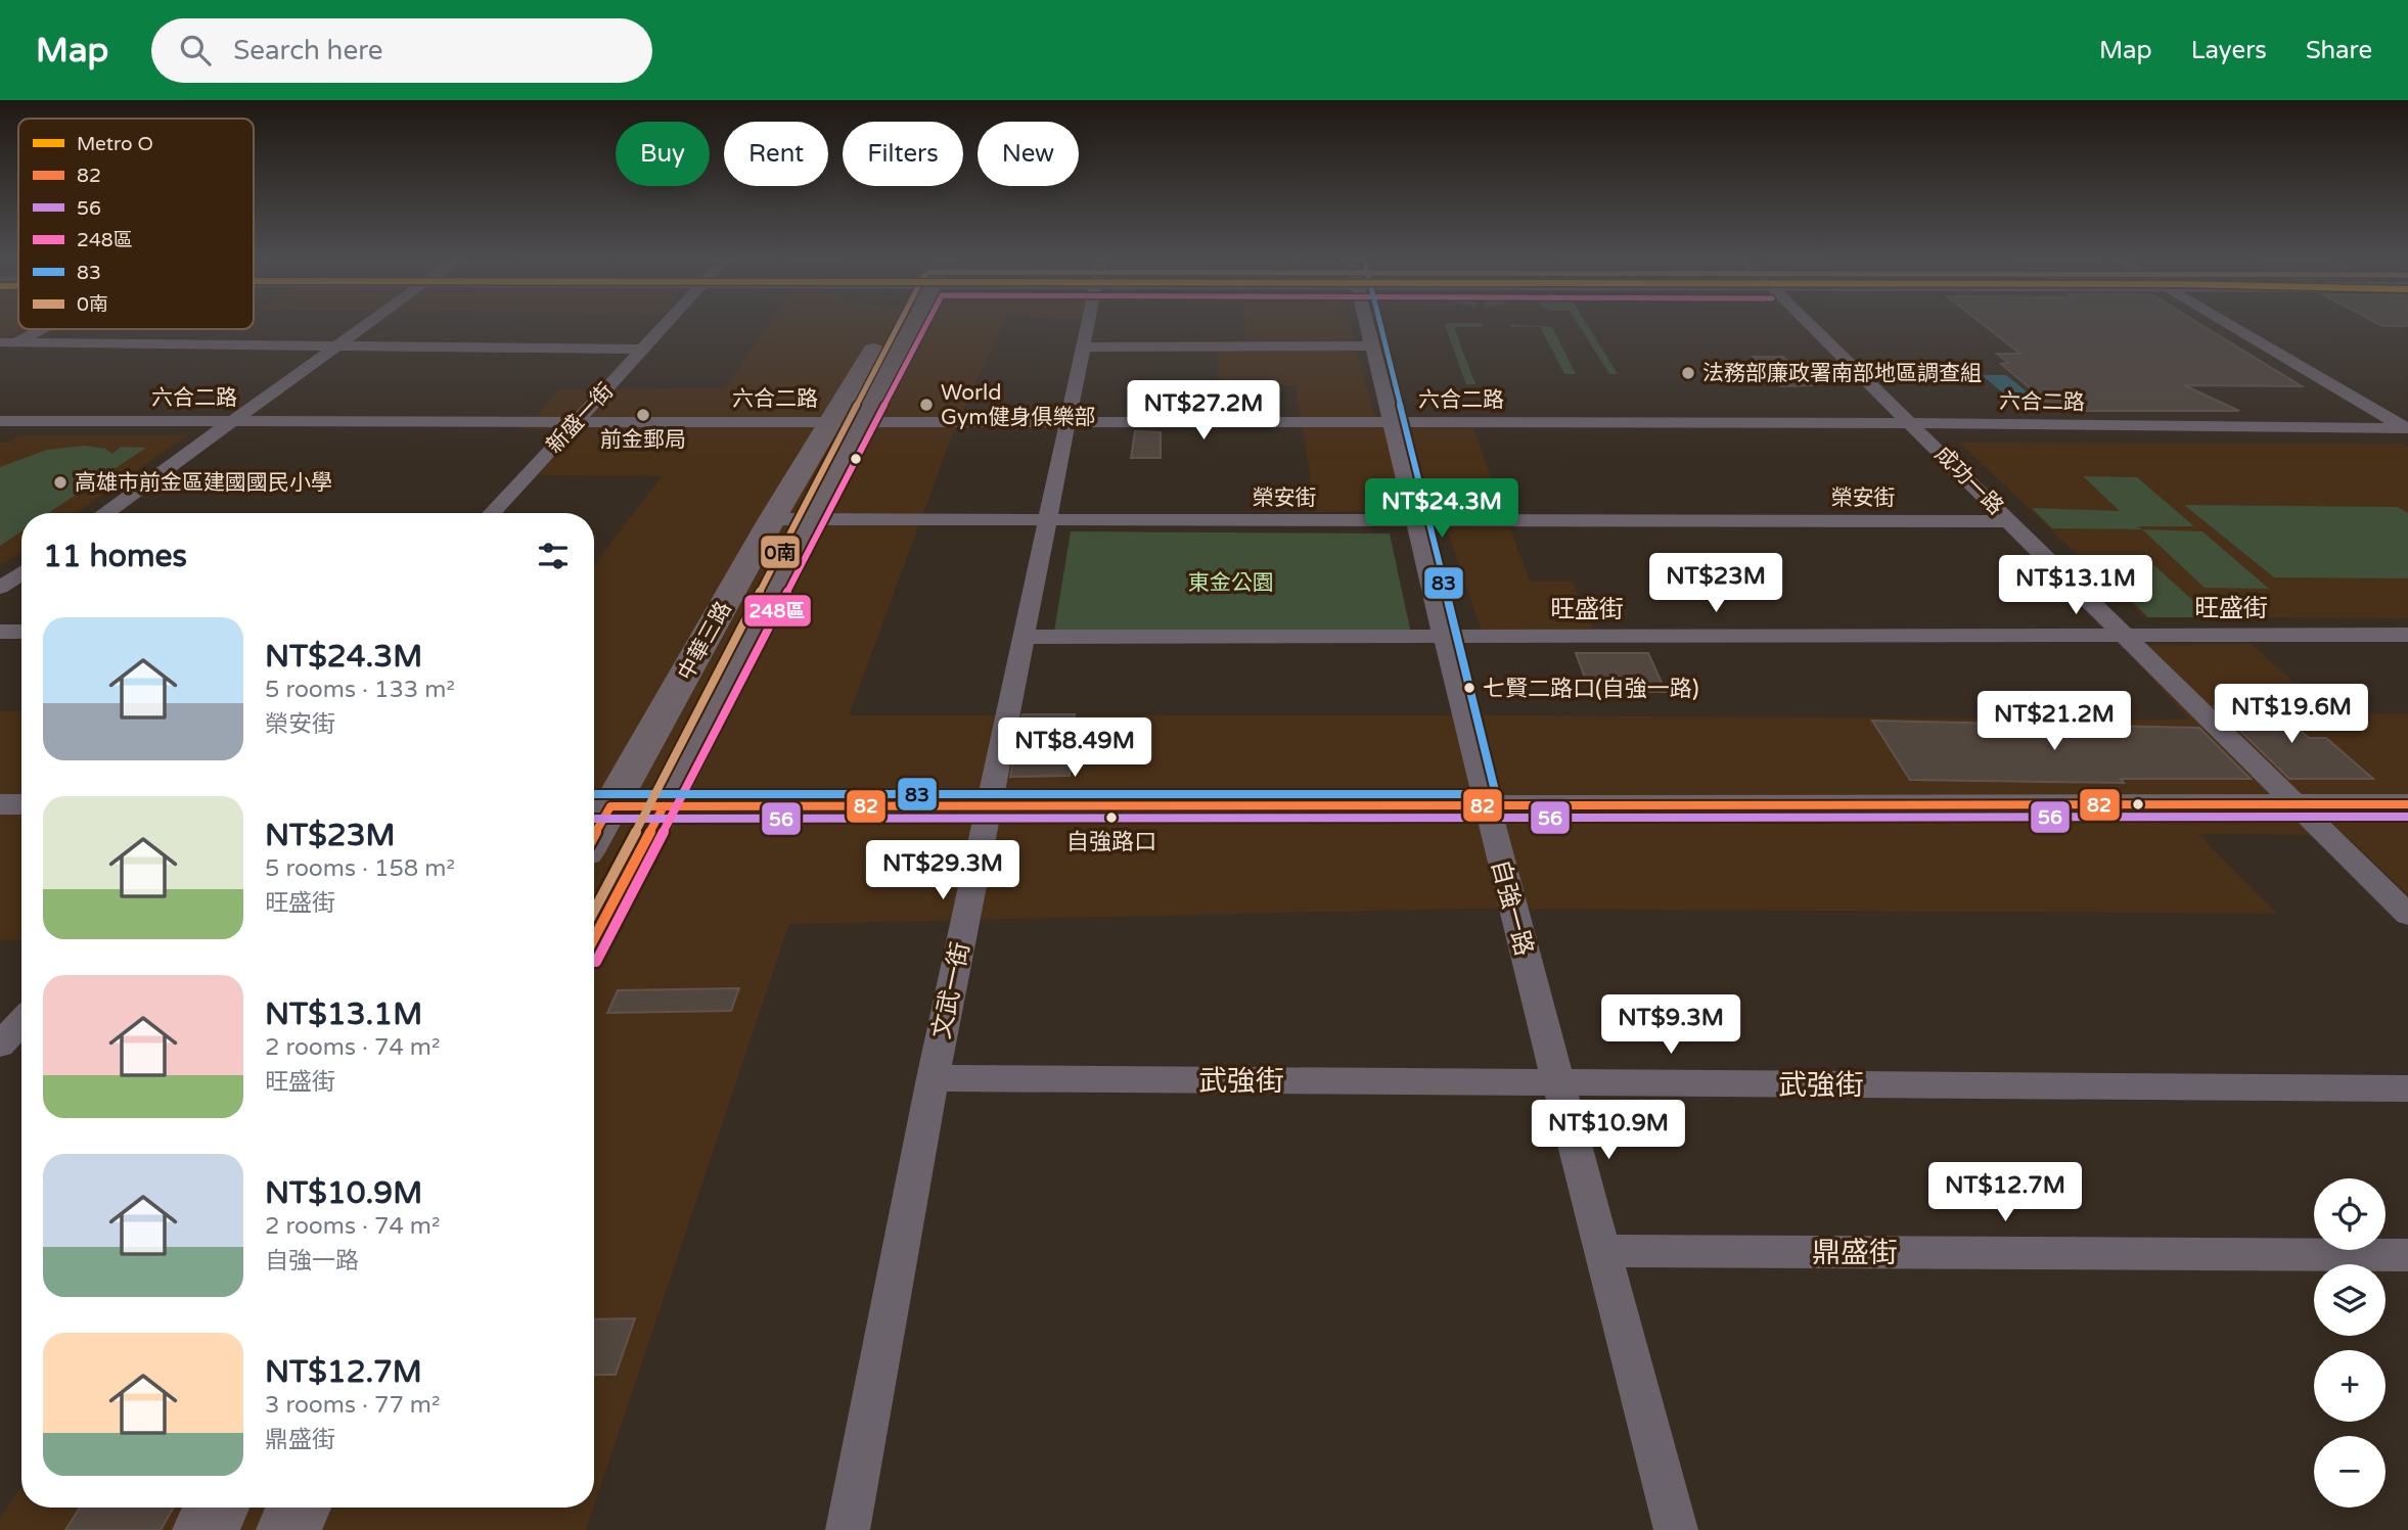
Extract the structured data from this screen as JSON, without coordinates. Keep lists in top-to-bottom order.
{
  "streets": {
    "main road": ["中華三路"],
    "street": [
      "六合二路",
      "新盛一街",
      "成功一路",
      "榮安街",
      "旺盛街",
      "自強一路",
      "文武一街",
      "武強街",
      "鼎盛街"
    ]
  },
  "crossings": [
    ["六合二路", "新盛一街"],
    ["六合二路", "成功一路"],
    ["六合二路", "中華三路"],
    ["六合二路", "自強一路"],
    ["六合二路", "文武一街"],
    ["成功一路", "榮安街"],
    ["成功一路", "旺盛街"],
    ["榮安街", "中華三路"],
    ["榮安街", "自強一路"],
    ["榮安街", "文武一街"],
    ["旺盛街", "自強一路"],
    ["旺盛街", "文武一街"],
    ["自強一路", "武強街"],
    ["自強一路", "鼎盛街"],
    ["文武一街", "武強街"]
  ],
  "parks": ["東金公園"],
  "places": [
    "法務部廉政署南部地區調查組",
    "World Gym健身俱樂部",
    "前金郵局",
    "高雄市前金區建國國民小學",
    "七賢二路口(自強一路)",
    "自強路口"
  ],
  "lines": [
    "transit line 248區",
    "transit line 83",
    "transit line 0南",
    "transit line 82",
    "transit line 56"
  ],
  "legend": [
    "Metro O",
    "82",
    "56",
    "248區",
    "83",
    "0南"
  ],
  "page": {
    "header": "Map",
    "search": "Search here",
    "nav": ["Map", "Layers", "Share"],
    "chip": [
      "Buy",
      "Rent",
      "Filters",
      "New"
    ],
    "price": [
      "NT$27.2M",
      "NT$24.3M",
      "NT$23M",
      "NT$13.1M",
      "NT$19.6M",
      "NT$21.2M",
      "NT$8.49M",
      "NT$29.3M",
      "NT$9.3M",
      "NT$10.9M",
      "NT$12.7M"
    ],
    "heading": "11 homes",
    "list": [
      {
        "name": "NT$24.3M",
        "note": "5 rooms · 133 m² · 榮安街"
      },
      {
        "name": "NT$23M",
        "note": "5 rooms · 158 m² · 旺盛街"
      },
      {
        "name": "NT$13.1M",
        "note": "2 rooms · 74 m² · 旺盛街"
      },
      {
        "name": "NT$10.9M",
        "note": "2 rooms · 74 m² · 自強一路"
      },
      {
        "name": "NT$12.7M",
        "note": "3 rooms · 77 m² · 鼎盛街"
      }
    ],
    "map_buttons": ["+", "−"]
  }
}
